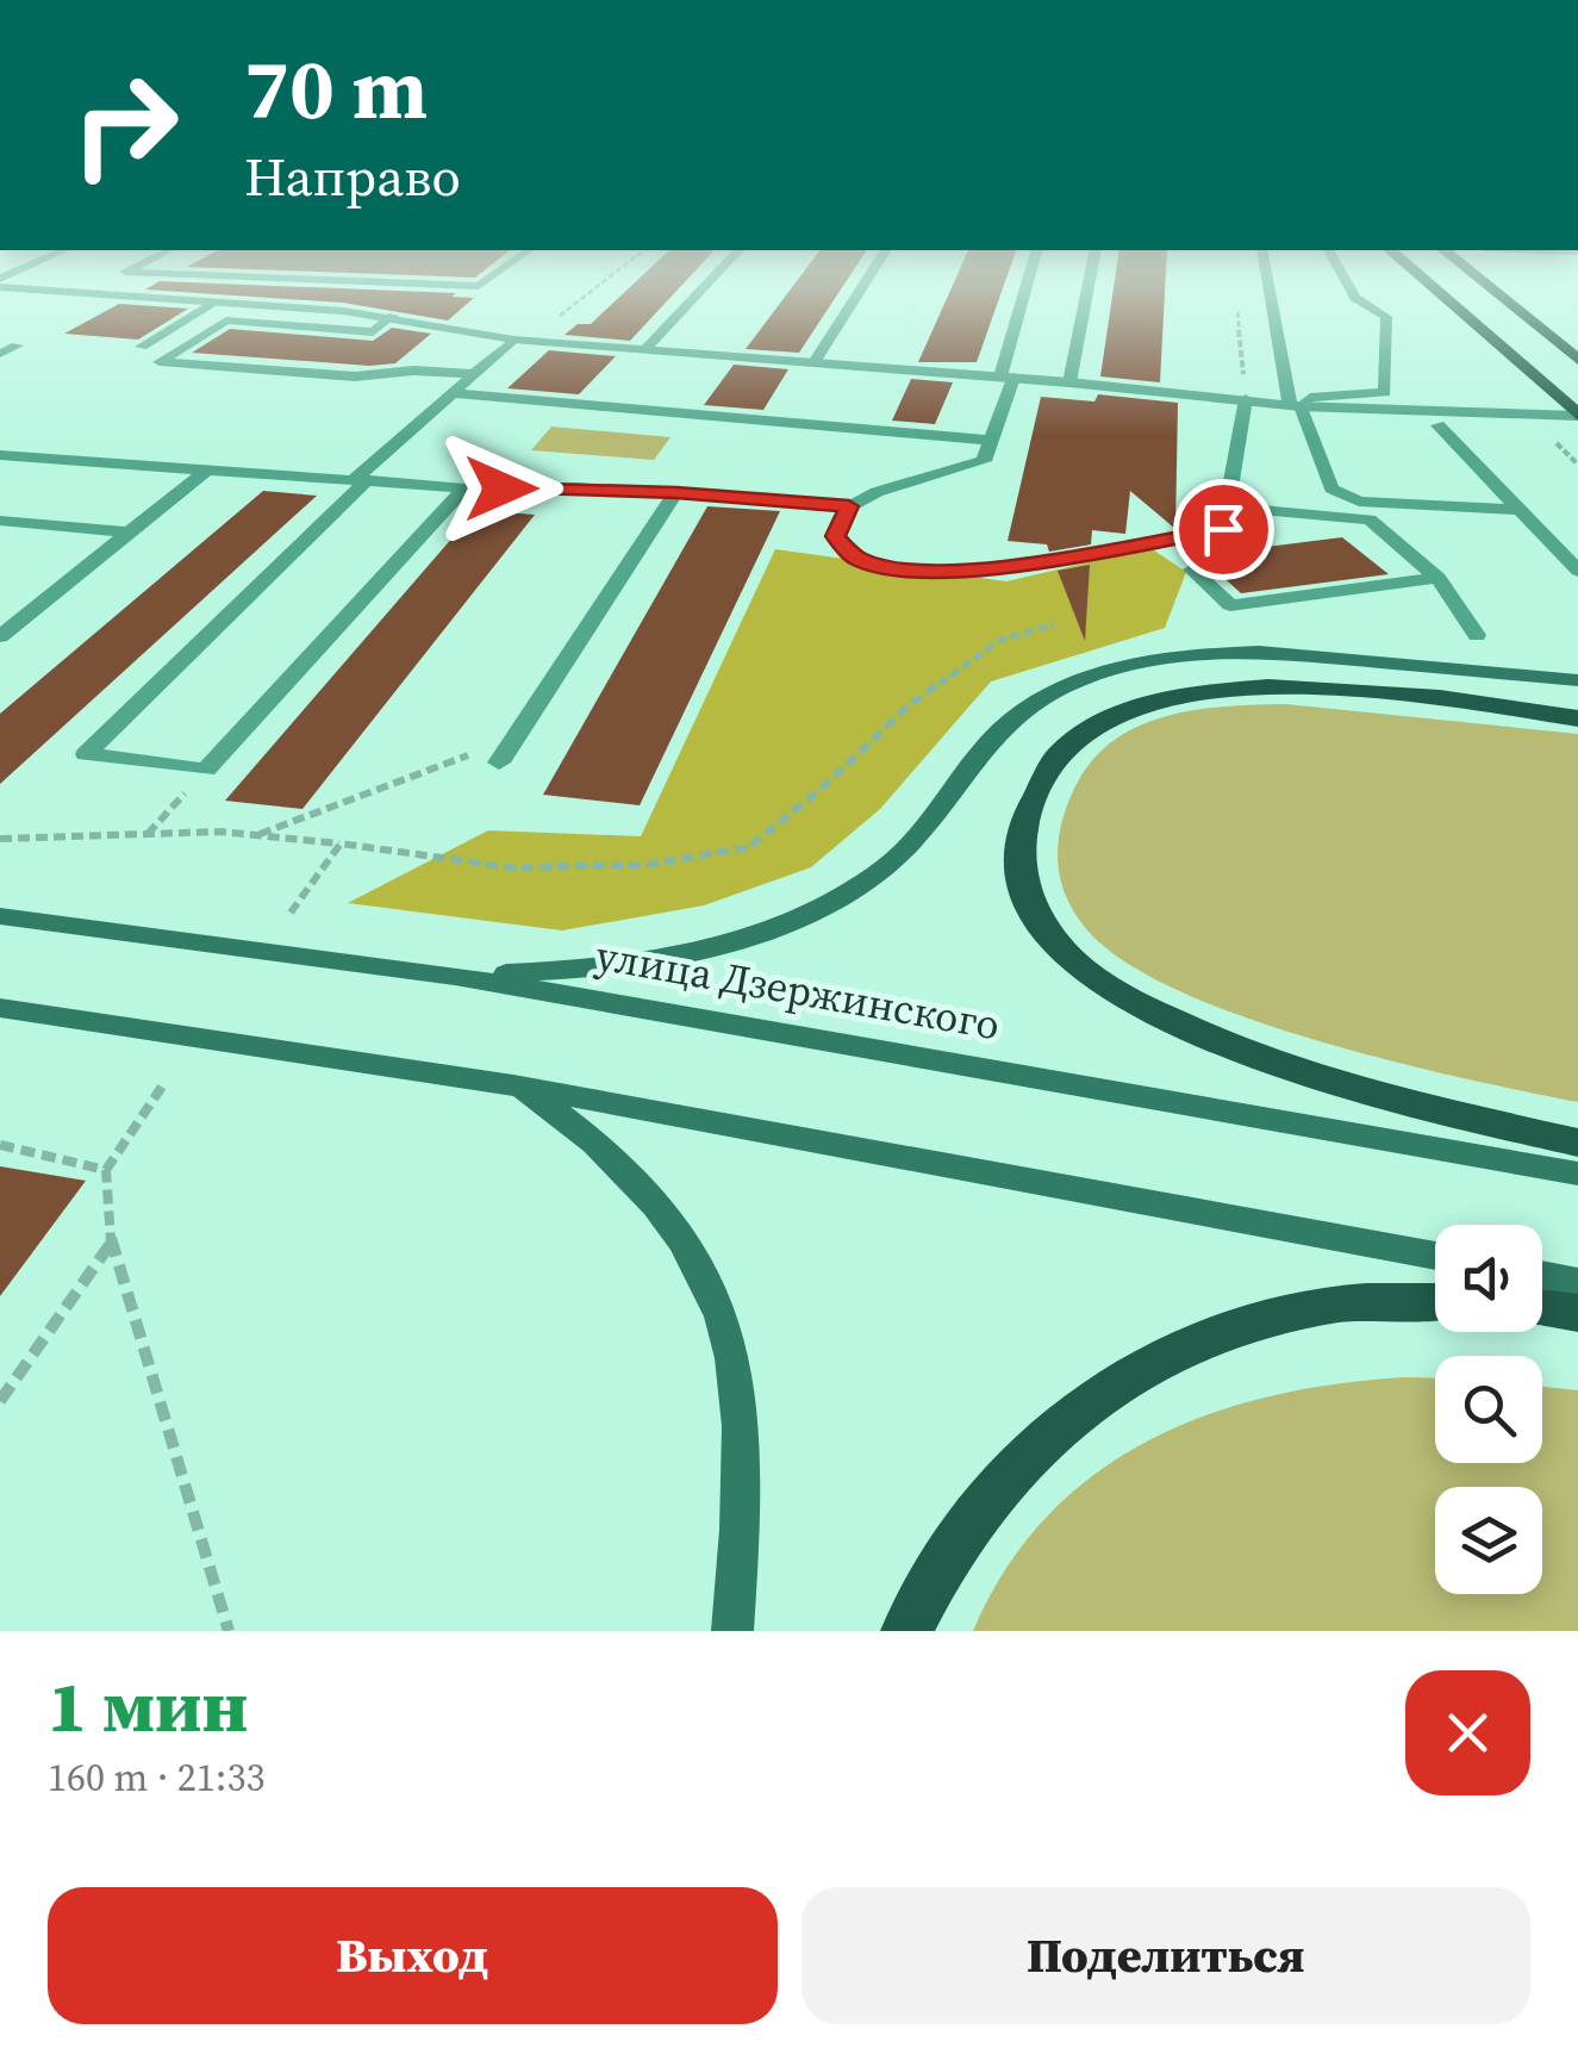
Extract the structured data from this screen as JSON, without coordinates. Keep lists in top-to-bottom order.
{
  "streets": {
    "main road": ["улица Дзержинского"]
  },
  "page": {
    "turn": ["70 m", "Направо"],
    "heading": ["1 мин", "160 m · 21:33"],
    "buttons": ["Выход", "Поделиться"]
  }
}
